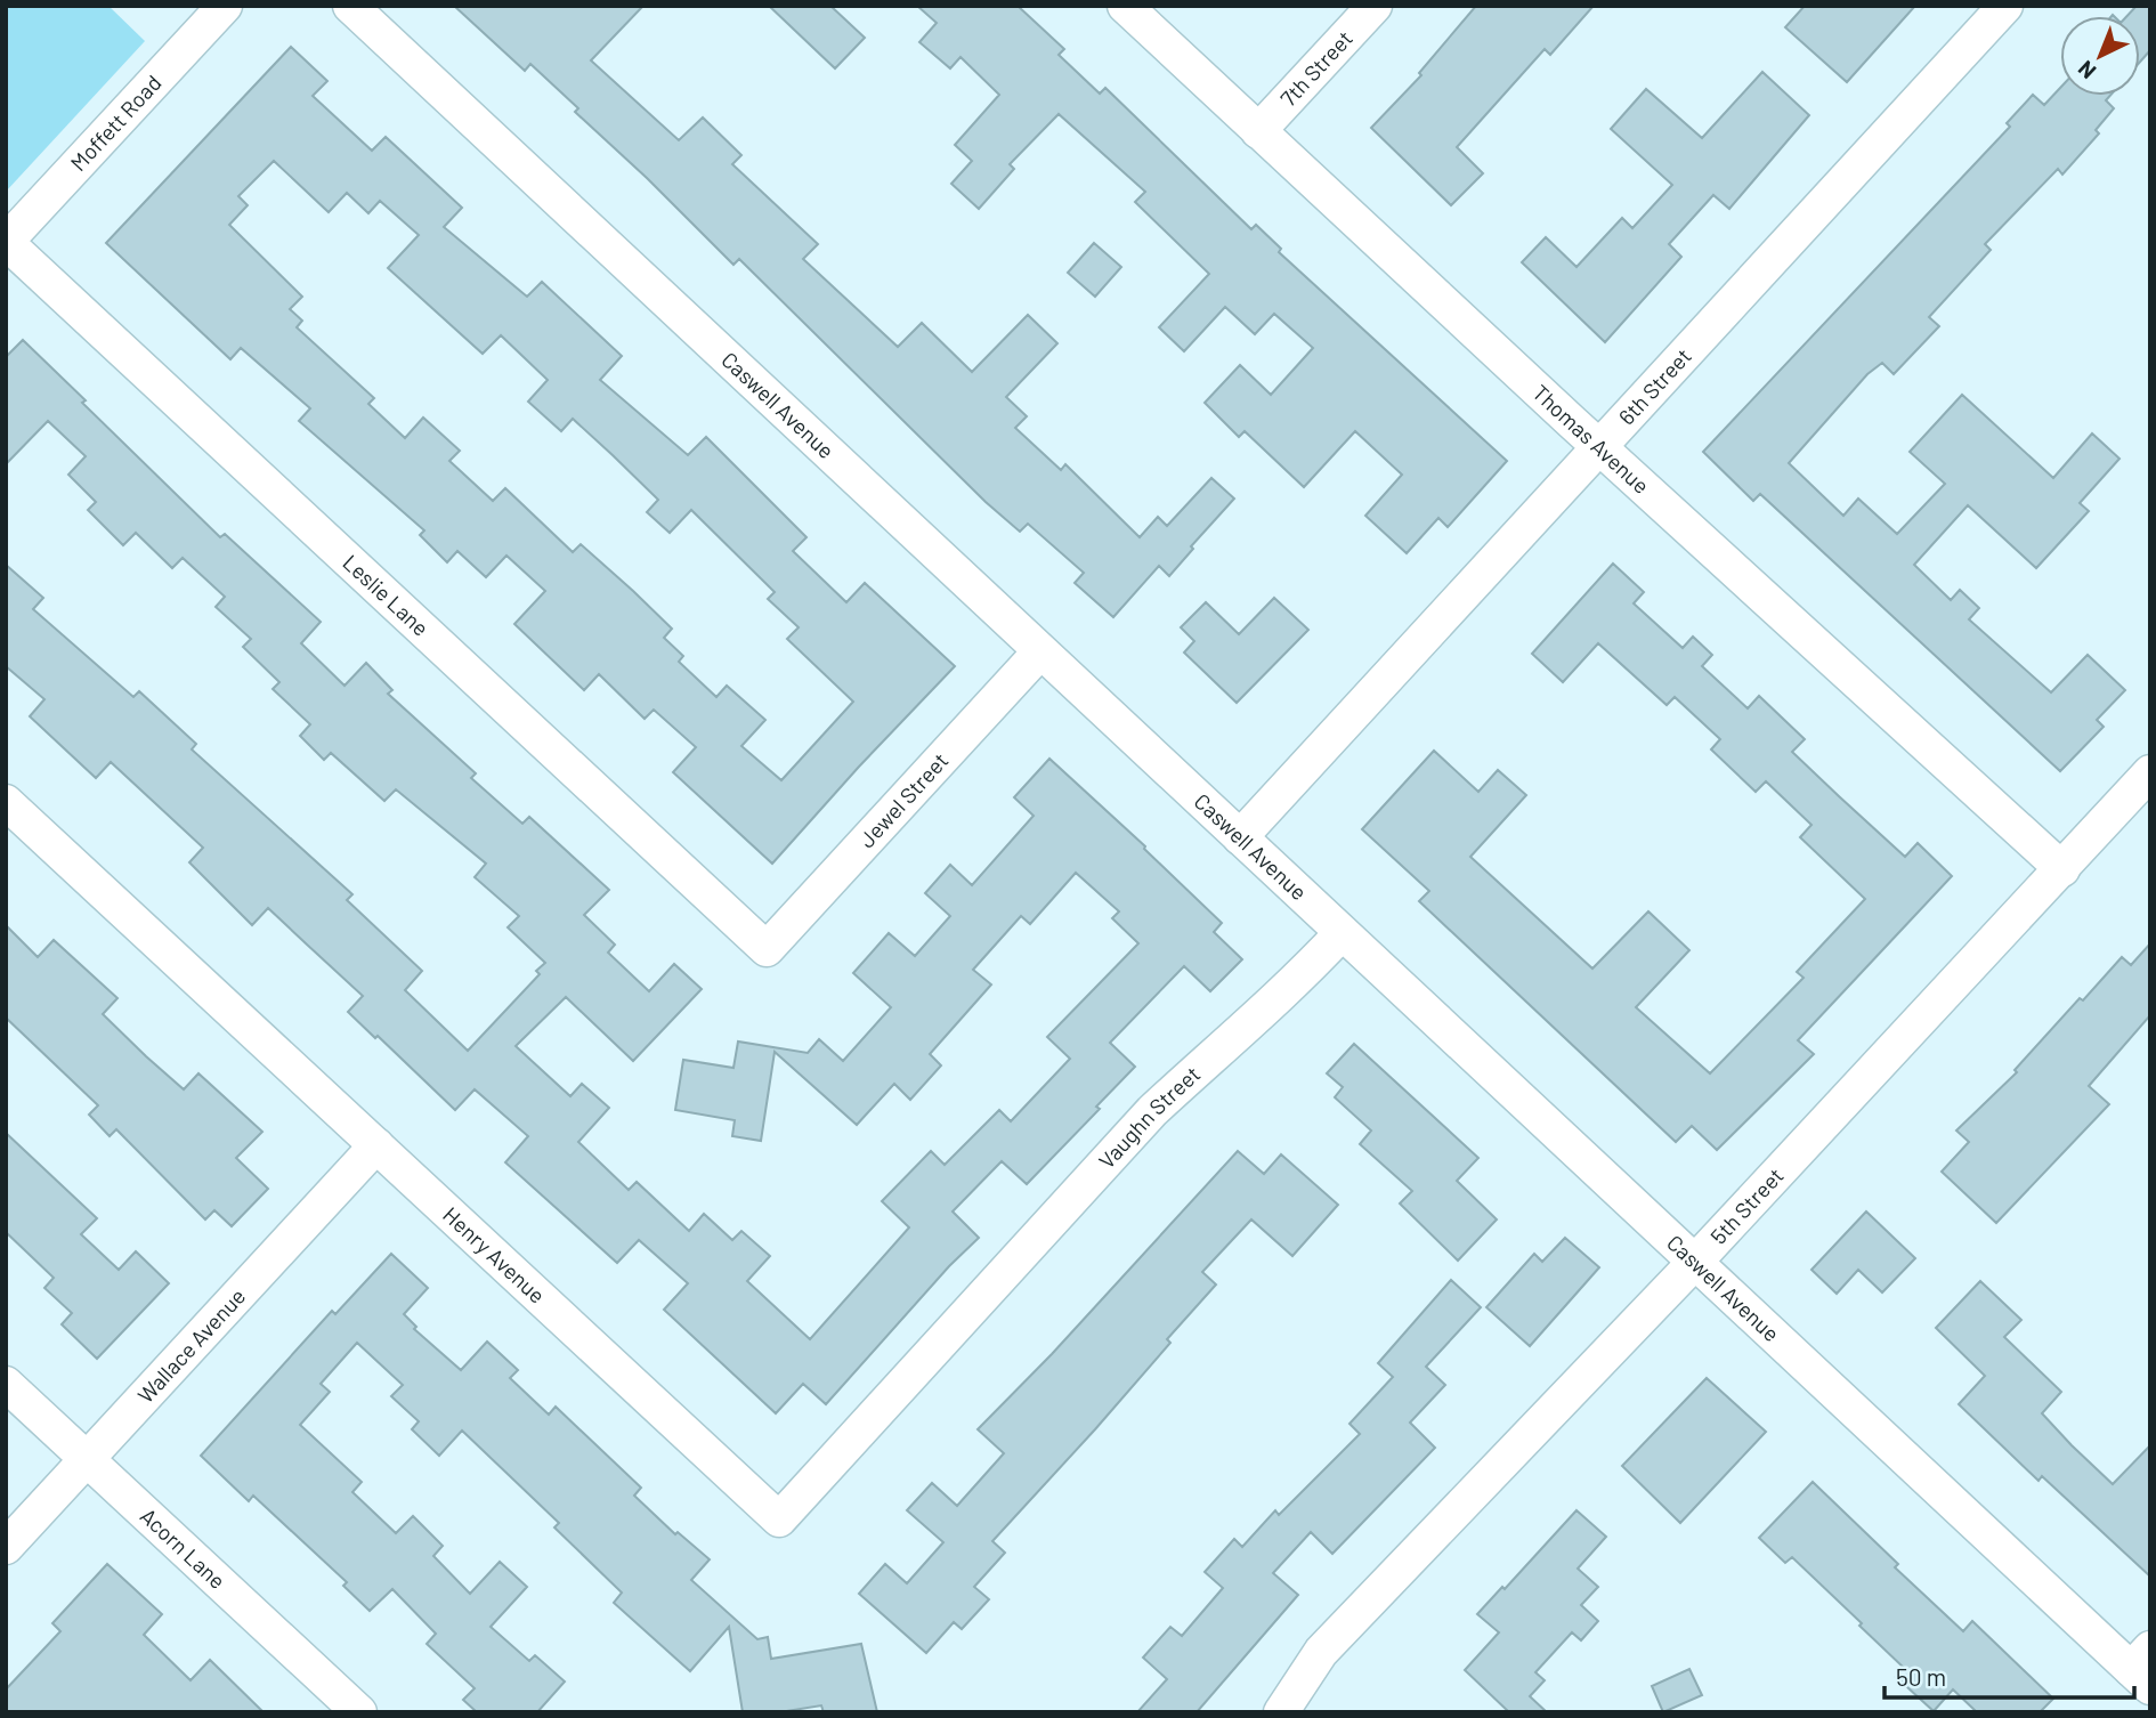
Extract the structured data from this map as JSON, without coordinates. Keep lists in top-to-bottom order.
{
  "streets": {
    "street": [
      "7th Street",
      "Moffett Road",
      "6th Street",
      "Caswell Avenue",
      "Thomas Avenue",
      "Leslie Lane",
      "Jewel Street",
      "Vaughn Street",
      "5th Street",
      "Henry Avenue",
      "Wallace Avenue",
      "Acorn Lane"
    ]
  },
  "crossings": [
    ["7th Street", "Thomas Avenue"],
    ["Moffett Road", "Leslie Lane"],
    ["6th Street", "Caswell Avenue"],
    ["6th Street", "Thomas Avenue"],
    ["Caswell Avenue", "Jewel Street"],
    ["Caswell Avenue", "Vaughn Street"],
    ["Caswell Avenue", "5th Street"],
    ["Thomas Avenue", "5th Street"],
    ["Leslie Lane", "Jewel Street"],
    ["Vaughn Street", "Henry Avenue"],
    ["Henry Avenue", "Wallace Avenue"],
    ["Wallace Avenue", "Acorn Lane"]
  ],
  "scale_bar": "50 m",
  "north": "bottom left"
}
